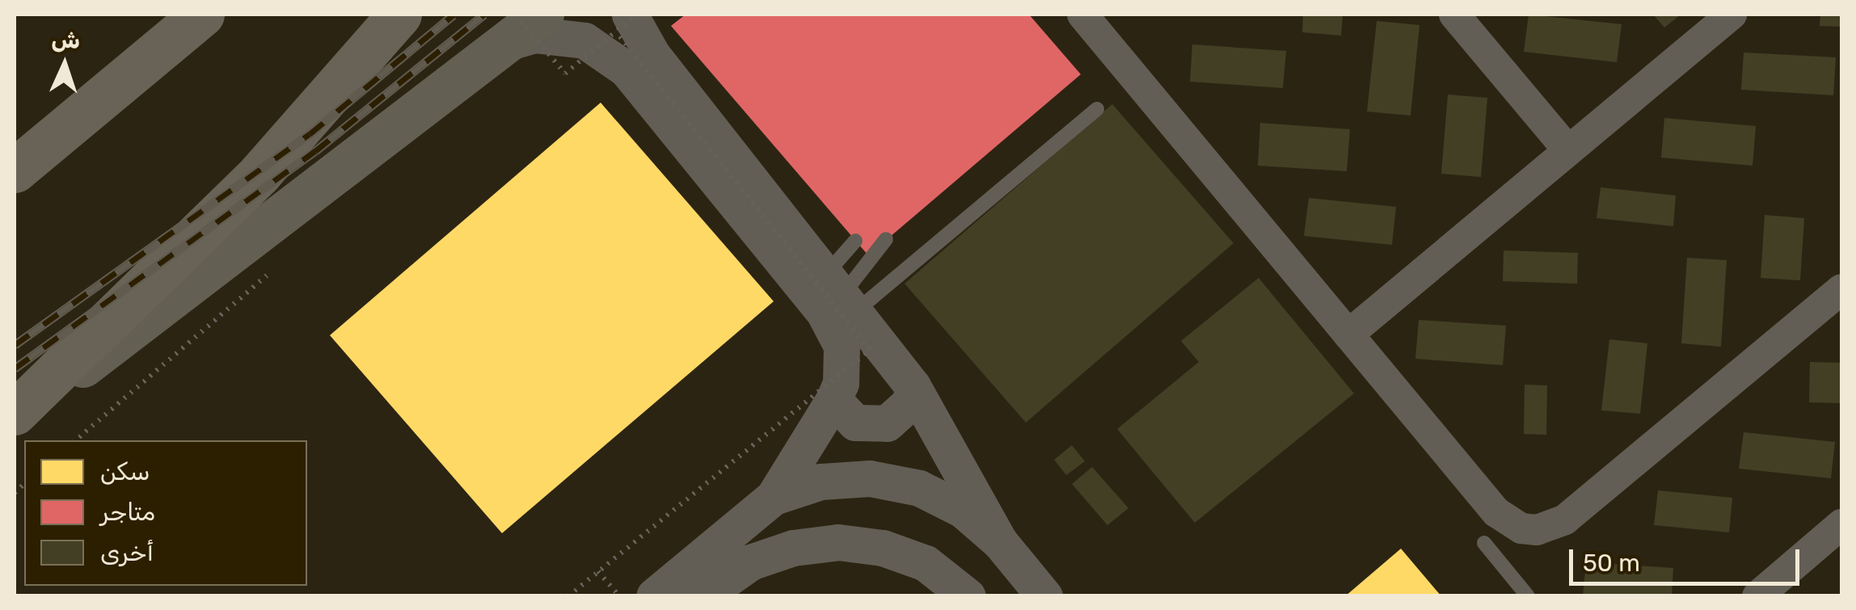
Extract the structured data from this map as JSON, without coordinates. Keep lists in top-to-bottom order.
{
  "legend": ["سكن", "متاجر", "أخرى"],
  "scale_bar": "50 m",
  "north": "top"
}
